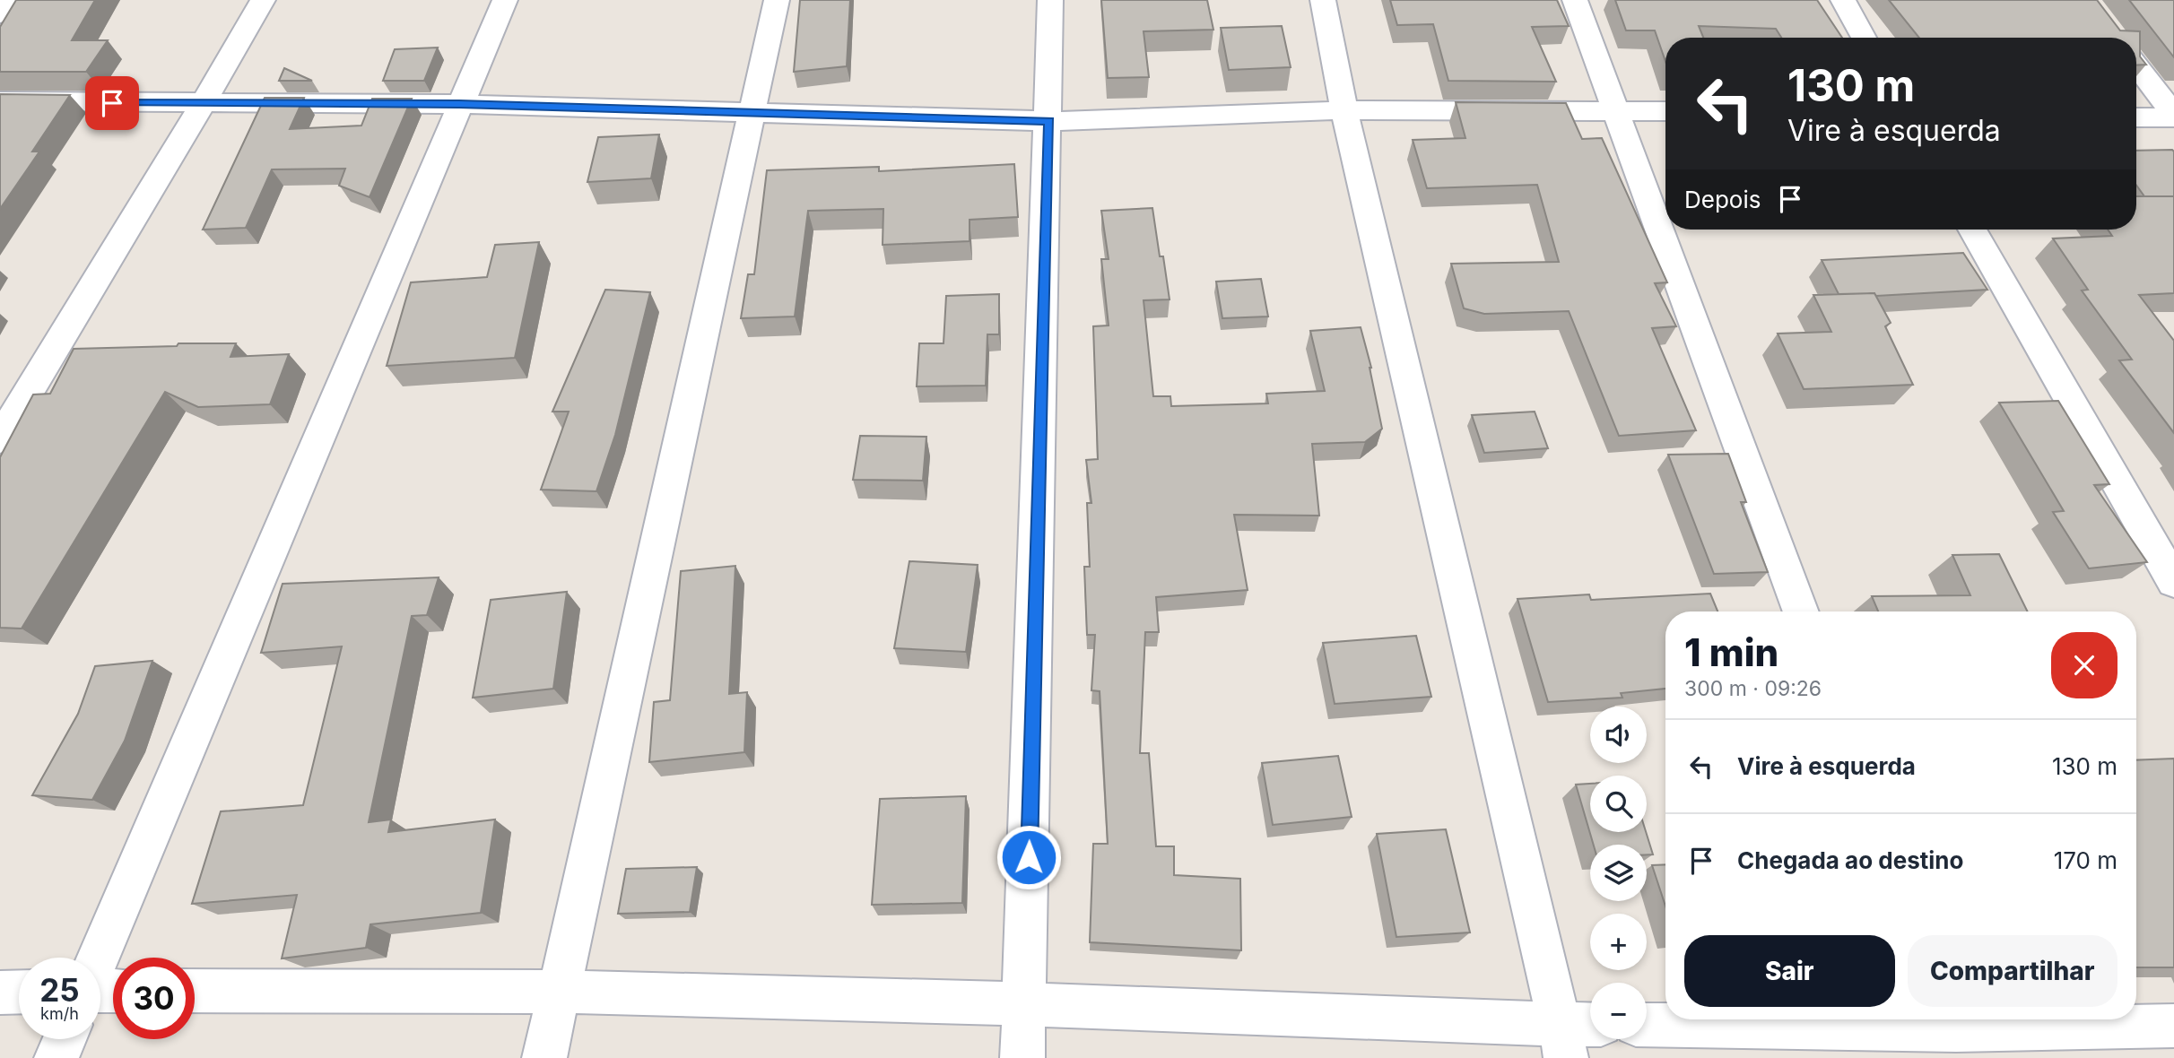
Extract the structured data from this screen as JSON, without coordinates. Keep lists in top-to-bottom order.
{
  "page": {
    "turn": ["130 m", "Vire à esquerda"],
    "then": "Depois",
    "heading": ["1 min", "300 m · 09:26"],
    "map_buttons": ["+", "−"],
    "list": [
      {
        "name": "Vire à esquerda",
        "value": "130 m"
      },
      {
        "name": "Chegada ao destino",
        "value": "170 m"
      }
    ],
    "buttons": ["Sair", "Compartilhar"],
    "speed": "25 km/h",
    "limit": "30"
  }
}
